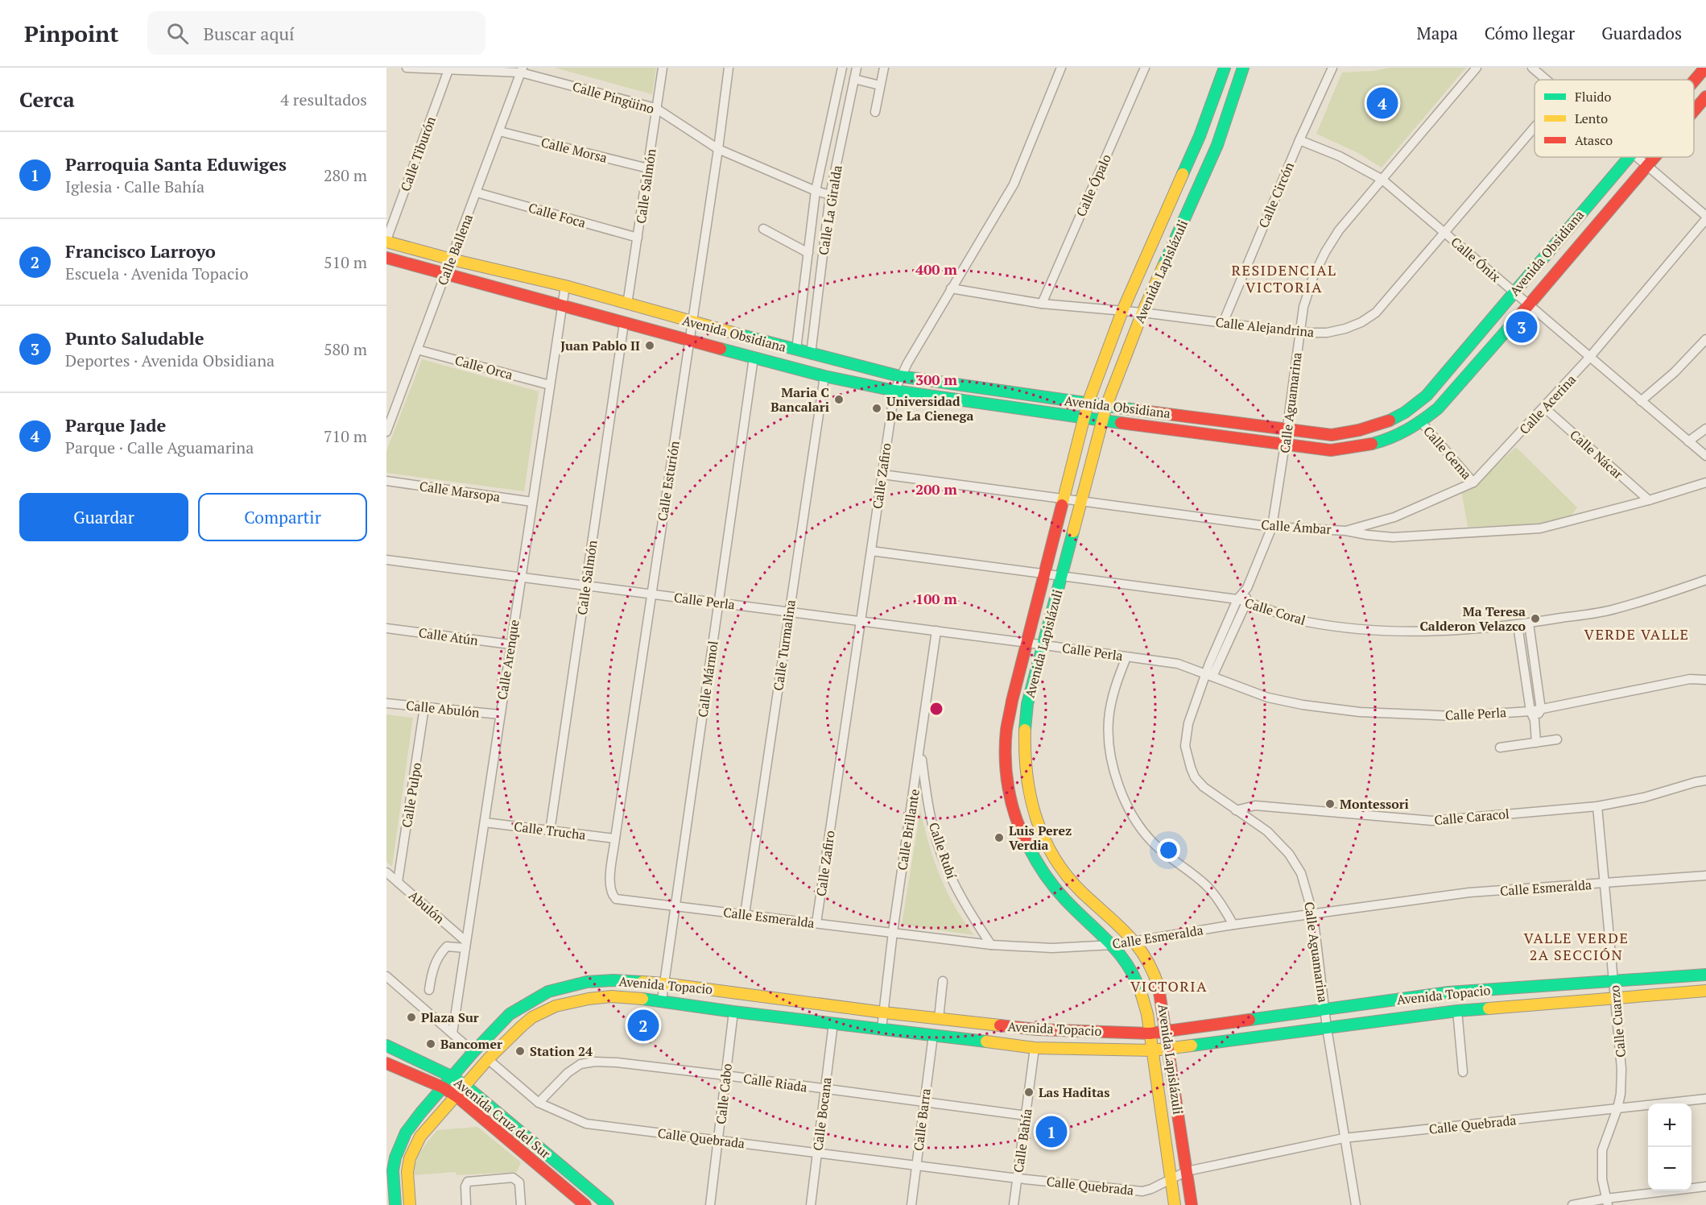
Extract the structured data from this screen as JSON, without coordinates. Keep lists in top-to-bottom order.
{
  "streets": {
    "street": [
      "Calle Pingüino",
      "Calle Morsa",
      "Calle Tiburón",
      "Calle Ópalo",
      "Calle Salmón",
      "Calle Circón",
      "Calle La Giralda",
      "Calle Foca",
      "Calle Ballena",
      "Avenida Obsidiana",
      "Calle Ónix",
      "Avenida Lapislázuli",
      "Calle Alejandrina",
      "Calle Orca",
      "Calle Aguamarina",
      "Calle Acerina",
      "Calle Gema",
      "Calle Nácar",
      "Calle Zafiro",
      "Calle Esturión",
      "Calle Marsopa",
      "Calle Ámbar",
      "Calle Perla",
      "Calle Coral",
      "Calle Atún",
      "Calle Turmalina",
      "Calle Arenque",
      "Calle Mármol",
      "Calle Abulón",
      "Calle Pulpo",
      "Calle Caracol",
      "Calle Brillante",
      "Calle Trucha",
      "Calle Rubí",
      "Calle Esmeralda",
      "Abulón",
      "Avenida Topacio",
      "Calle Cuarzo",
      "Calle Riada",
      "Calle Cabo",
      "Calle Bocana",
      "Avenida Cruz del Sur",
      "Calle Barra",
      "Calle Quebrada",
      "Calle Bahía"
    ]
  },
  "crossings": [
    ["Calle Pingüino", "Calle Tiburón"],
    ["Calle Pingüino", "Calle Salmón"],
    ["Calle Pingüino", "Calle La Giralda"],
    ["Calle Pingüino", "Calle Ballena"],
    ["Calle Pingüino", "Calle Esturión"],
    ["Calle Morsa", "Calle Salmón"],
    ["Calle Morsa", "Calle Ballena"],
    ["Calle Tiburón", "Avenida Obsidiana"],
    ["Calle Ópalo", "Calle Alejandrina"],
    ["Calle Salmón", "Calle Foca"],
    ["Calle Salmón", "Avenida Obsidiana"],
    ["Calle Salmón", "Calle Perla"],
    ["Calle Salmón", "Calle Trucha"],
    ["Calle Circón", "Calle Ónix"],
    ["Calle Circón", "Calle Alejandrina"],
    ["Calle La Giralda", "Avenida Obsidiana"],
    ["Calle Foca", "Calle Ballena"],
    ["Calle Ballena", "Avenida Obsidiana"],
    ["Calle Ballena", "Calle Orca"],
    ["Avenida Obsidiana", "Calle Ónix"],
    ["Avenida Obsidiana", "Avenida Lapislázuli"],
    ["Avenida Obsidiana", "Calle Aguamarina"],
    ["Avenida Obsidiana", "Calle Gema"],
    ["Avenida Obsidiana", "Calle Zafiro"],
    ["Avenida Obsidiana", "Calle Esturión"],
    ["Avenida Obsidiana", "Calle Turmalina"],
    ["Avenida Obsidiana", "Calle Arenque"],
    ["Avenida Obsidiana", "Calle Mármol"],
    ["Calle Ónix", "Calle Alejandrina"],
    ["Calle Ónix", "Calle Aguamarina"],
    ["Calle Ónix", "Calle Acerina"],
    ["Avenida Lapislázuli", "Calle Alejandrina"],
    ["Avenida Lapislázuli", "Calle Ámbar"],
    ["Avenida Lapislázuli", "Calle Perla"],
    ["Avenida Lapislázuli", "Calle Coral"],
    ["Avenida Lapislázuli", "Calle Esmeralda"],
    ["Avenida Lapislázuli", "Avenida Topacio"],
    ["Avenida Lapislázuli", "Calle Quebrada"],
    ["Calle Alejandrina", "Calle Aguamarina"],
    ["Calle Alejandrina", "Calle Zafiro"],
    ["Calle Orca", "Calle Arenque"],
    ["Calle Aguamarina", "Calle Ámbar"],
    ["Calle Aguamarina", "Calle Perla"],
    ["Calle Aguamarina", "Calle Coral"],
    ["Calle Aguamarina", "Calle Caracol"],
    ["Calle Aguamarina", "Calle Esmeralda"],
    ["Calle Aguamarina", "Avenida Topacio"],
    ["Calle Aguamarina", "Calle Quebrada"],
    ["Calle Acerina", "Calle Gema"],
    ["Calle Acerina", "Calle Nácar"],
    ["Calle Acerina", "Calle Ámbar"],
    ["Calle Nácar", "Calle Ámbar"],
    ["Calle Zafiro", "Calle Ámbar"],
    ["Calle Zafiro", "Calle Perla"],
    ["Calle Zafiro", "Calle Coral"],
    ["Calle Zafiro", "Calle Esmeralda"],
    ["Calle Esturión", "Calle Perla"],
    ["Calle Esturión", "Calle Trucha"],
    ["Calle Esturión", "Calle Esmeralda"],
    ["Calle Marsopa", "Calle Arenque"],
    ["Calle Perla", "Calle Turmalina"],
    ["Calle Perla", "Calle Arenque"],
    ["Calle Perla", "Calle Mármol"],
    ["Calle Perla", "Calle Brillante"],
    ["Calle Atún", "Calle Arenque"],
    ["Calle Turmalina", "Calle Esmeralda"],
    ["Calle Arenque", "Calle Abulón"],
    ["Calle Arenque", "Calle Trucha"],
    ["Calle Arenque", "Abulón"],
    ["Calle Mármol", "Calle Esmeralda"],
    ["Calle Mármol", "Avenida Topacio"],
    ["Calle Abulón", "Calle Pulpo"],
    ["Calle Pulpo", "Abulón"],
    ["Calle Caracol", "Calle Cuarzo"],
    ["Calle Brillante", "Calle Rubí"],
    ["Calle Brillante", "Calle Esmeralda"],
    ["Calle Brillante", "Avenida Topacio"],
    ["Calle Rubí", "Calle Esmeralda"],
    ["Calle Esmeralda", "Calle Cuarzo"],
    ["Avenida Topacio", "Calle Cuarzo"],
    ["Avenida Topacio", "Calle Cabo"],
    ["Avenida Topacio", "Calle Bocana"],
    ["Avenida Topacio", "Avenida Cruz del Sur"],
    ["Avenida Topacio", "Calle Barra"],
    ["Avenida Topacio", "Calle Quebrada"],
    ["Avenida Topacio", "Calle Bahía"],
    ["Calle Cuarzo", "Calle Quebrada"],
    ["Calle Riada", "Calle Cabo"],
    ["Calle Riada", "Calle Bocana"],
    ["Calle Riada", "Calle Barra"],
    ["Calle Riada", "Calle Quebrada"],
    ["Calle Riada", "Calle Bahía"],
    ["Calle Cabo", "Calle Quebrada"],
    ["Calle Bocana", "Calle Quebrada"],
    ["Calle Barra", "Calle Quebrada"],
    ["Calle Quebrada", "Calle Bahía"]
  ],
  "districts": [
    "RESIDENCIAL VICTORIA",
    "VERDE VALLE",
    "VALLE VERDE 2A SECCIÓN",
    "VICTORIA"
  ],
  "places": [
    "Juan Pablo II",
    "Maria C Bancalari",
    "Universidad De La Cienega",
    "Ma Teresa Calderon Velazco",
    "Montessori",
    "Luis Perez Verdia",
    "Plaza Sur",
    "Bancomer",
    "Station 24",
    "Las Haditas"
  ],
  "legend": ["Fluido", "Lento", "Atasco"],
  "page": {
    "header": "Pinpoint",
    "search": "Buscar aquí",
    "nav": ["Mapa", "Cómo llegar", "Guardados"],
    "heading": ["Cerca", "4 resultados"],
    "pins": [
      "4",
      "3",
      "2",
      "1"
    ],
    "list": [
      {
        "mark": "1",
        "name": "Parroquia Santa Eduwiges",
        "note": "Iglesia · Calle Bahía",
        "value": "280 m"
      },
      {
        "mark": "2",
        "name": "Francisco Larroyo",
        "note": "Escuela · Avenida Topacio",
        "value": "510 m"
      },
      {
        "mark": "3",
        "name": "Punto Saludable",
        "note": "Deportes · Avenida Obsidiana",
        "value": "580 m"
      },
      {
        "mark": "4",
        "name": "Parque Jade",
        "note": "Parque · Calle Aguamarina",
        "value": "710 m"
      }
    ],
    "buttons": ["Guardar", "Compartir"],
    "map_buttons": ["+", "−"]
  },
  "rings": [
    "400 m",
    "300 m",
    "200 m",
    "100 m"
  ]
}
